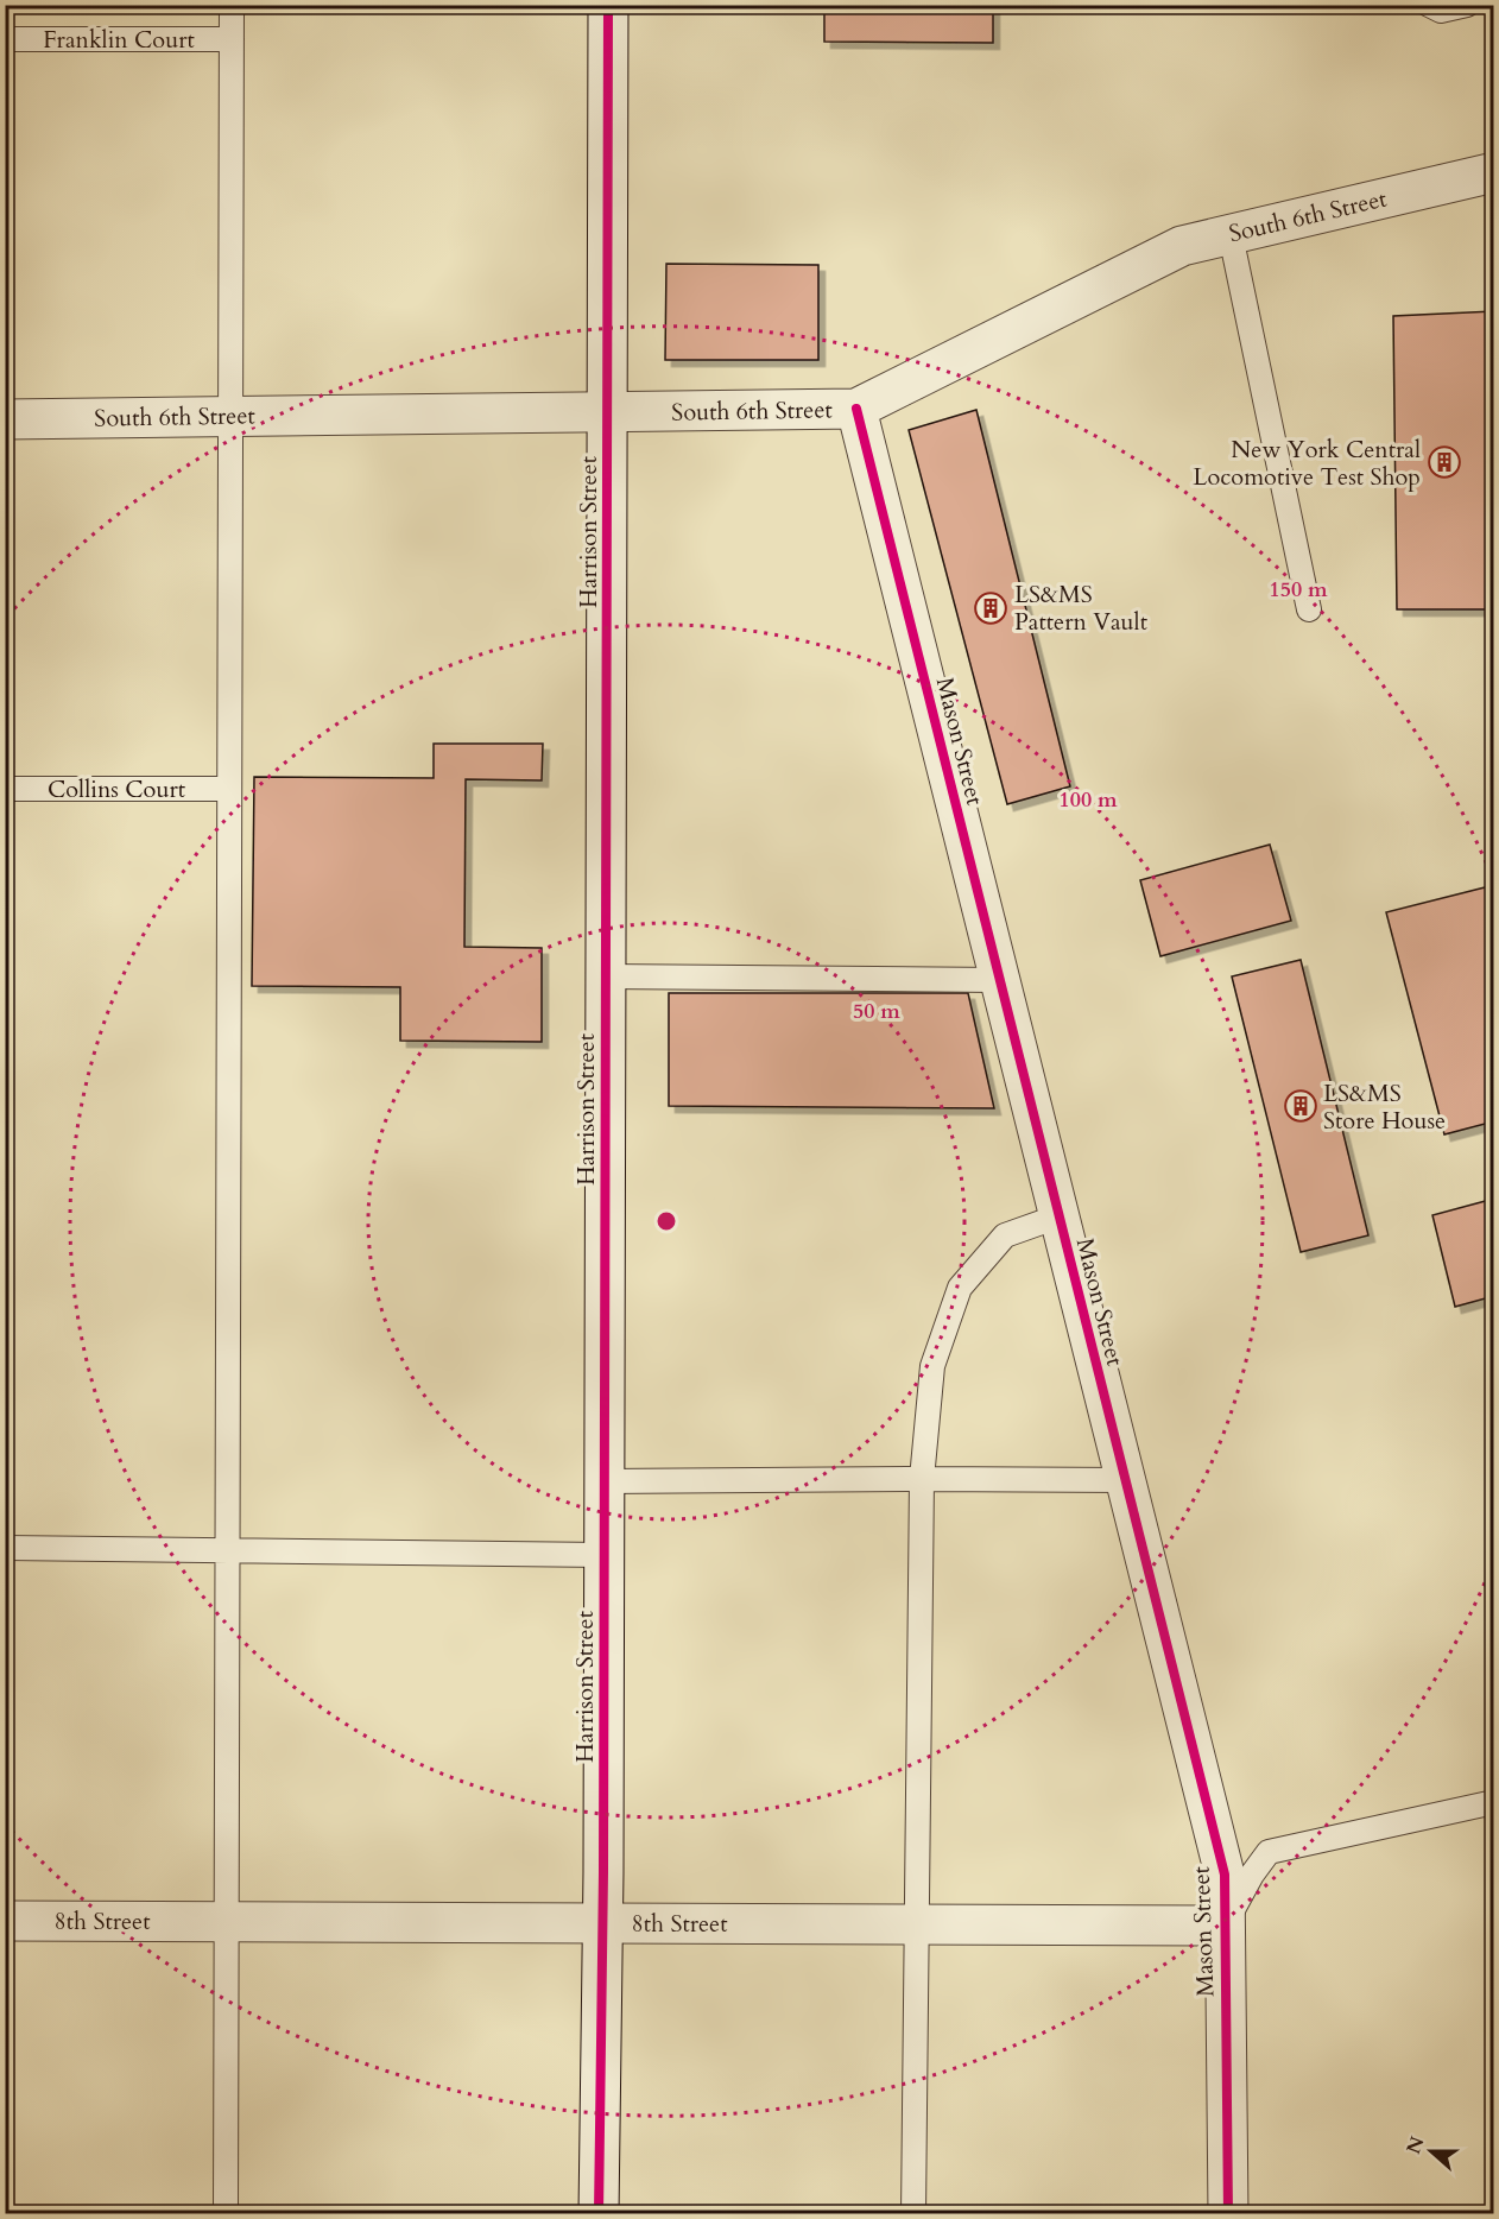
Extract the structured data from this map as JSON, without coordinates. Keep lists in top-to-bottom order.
{
  "streets": {
    "street": [
      "South 6th Street",
      "Harrison Street",
      "Mason Street",
      "8th Street"
    ],
    "lane": ["Franklin Court", "Collins Court"]
  },
  "crossings": [
    ["South 6th Street", "Harrison Street"],
    ["South 6th Street", "Mason Street"],
    ["Harrison Street", "8th Street"],
    ["Mason Street", "8th Street"]
  ],
  "places": {
    "building": ["New York Central Locomotive Test Shop", "LS&MS Pattern Vault", "LS&MS Store House"]
  },
  "north": "left",
  "rings": ["150 m", "100 m", "50 m"]
}
